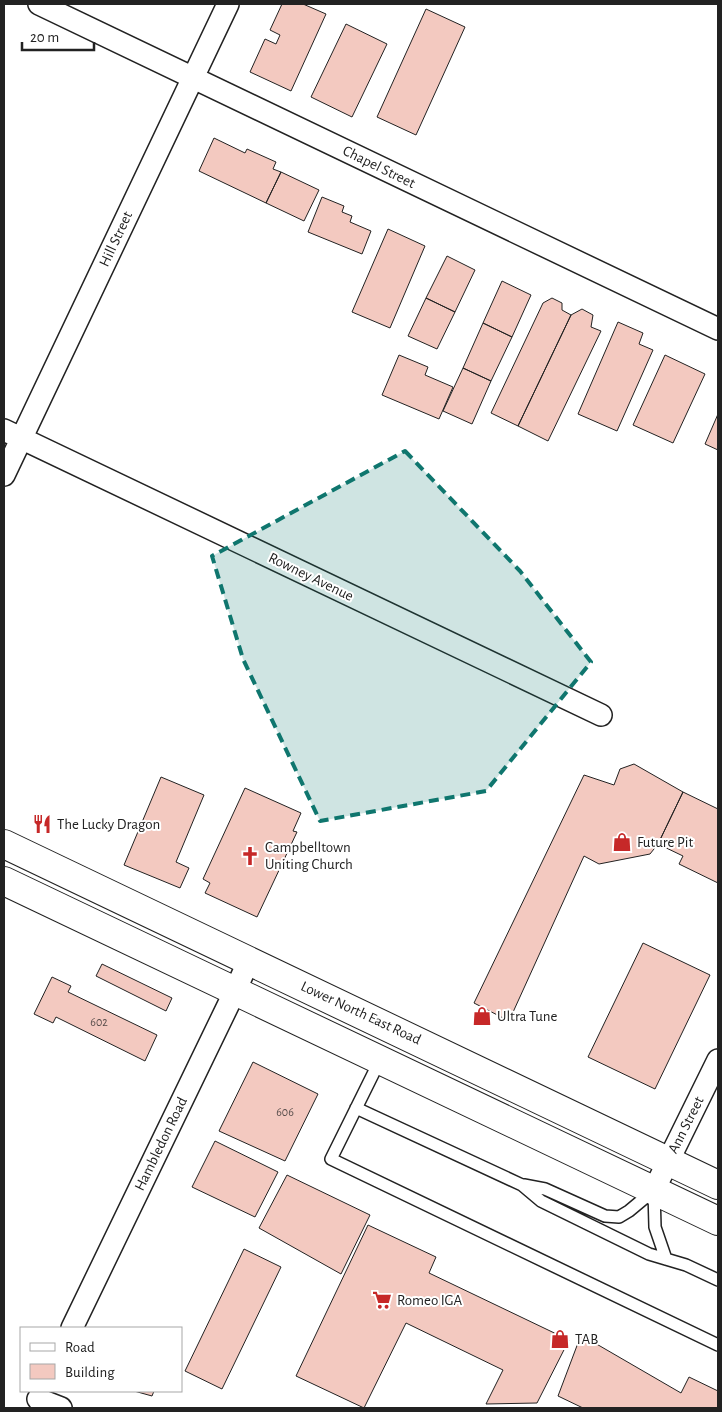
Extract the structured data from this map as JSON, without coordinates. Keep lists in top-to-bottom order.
{
  "streets": {
    "main road": ["Lower North East Road"],
    "street": [
      "Chapel Street",
      "Hill Street",
      "Rowney Avenue",
      "Ann Street",
      "Hambledon Road"
    ]
  },
  "crossings": [
    ["Chapel Street", "Hill Street"],
    ["Hill Street", "Rowney Avenue"],
    ["Lower North East Road", "Ann Street"],
    ["Lower North East Road", "Hambledon Road"]
  ],
  "places": {
    "restaurant": ["The Lucky Dragon"],
    "shop": ["Future Pit", "Ultra Tune", "TAB"],
    "church": ["Campbelltown Uniting Church"],
    "supermarket": ["Romeo IGA"]
  },
  "house_numbers": ["602", "606"],
  "legend": ["Road", "Building"],
  "scale_bar": "20 m"
}
